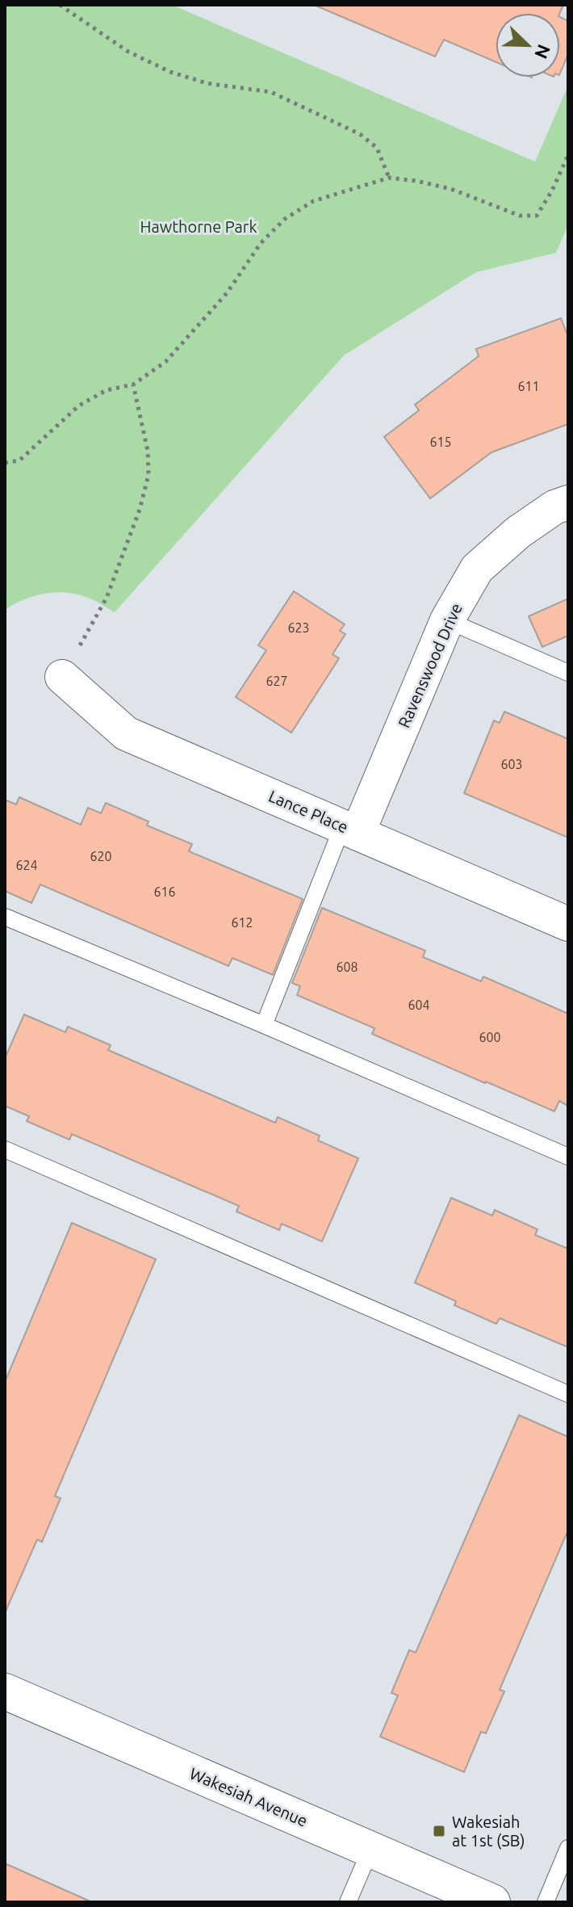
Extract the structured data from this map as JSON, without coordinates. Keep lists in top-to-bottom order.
{
  "streets": {
    "main road": ["Wakesiah Avenue"],
    "street": ["Ravenswood Drive", "Lance Place"]
  },
  "crossings": [
    ["Ravenswood Drive", "Lance Place"]
  ],
  "parks": ["Hawthorne Park"],
  "places": {
    "transit": ["Wakesiah at 1st (SB)"]
  },
  "house_numbers": [
    "611",
    "615",
    "623",
    "627",
    "603",
    "620",
    "624",
    "616",
    "612",
    "608",
    "604",
    "600"
  ],
  "north": "bottom right"
}
